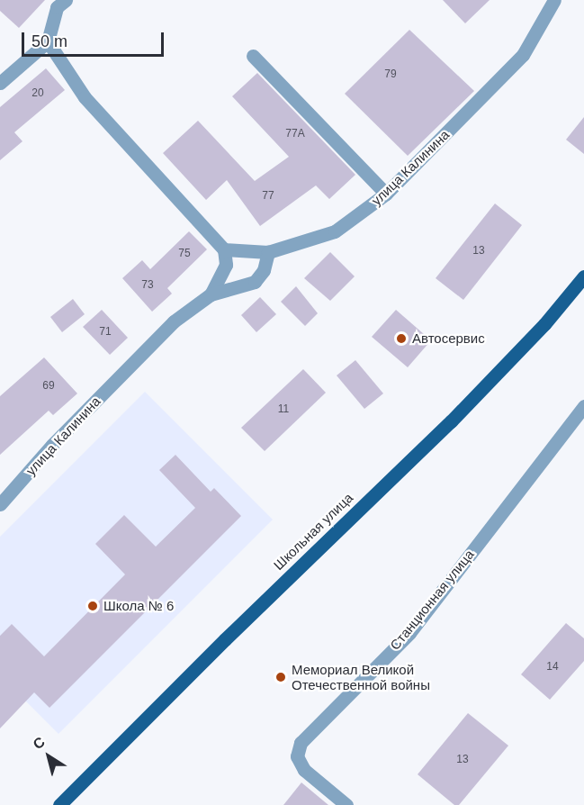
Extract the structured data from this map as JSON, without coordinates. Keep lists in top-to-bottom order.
{
  "streets": {
    "main road": ["Школьная улица"],
    "street": ["улица Калинина", "Станционная улица"]
  },
  "places": ["Автосервис", "Школа № 6", "Мемориал Великой Отечественной войны"],
  "house_numbers": [
    "79",
    "20",
    "77А",
    "77",
    "13",
    "75",
    "73",
    "71",
    "69",
    "11",
    "14",
    "13"
  ],
  "scale_bar": "50 m",
  "north": "top left"
}
